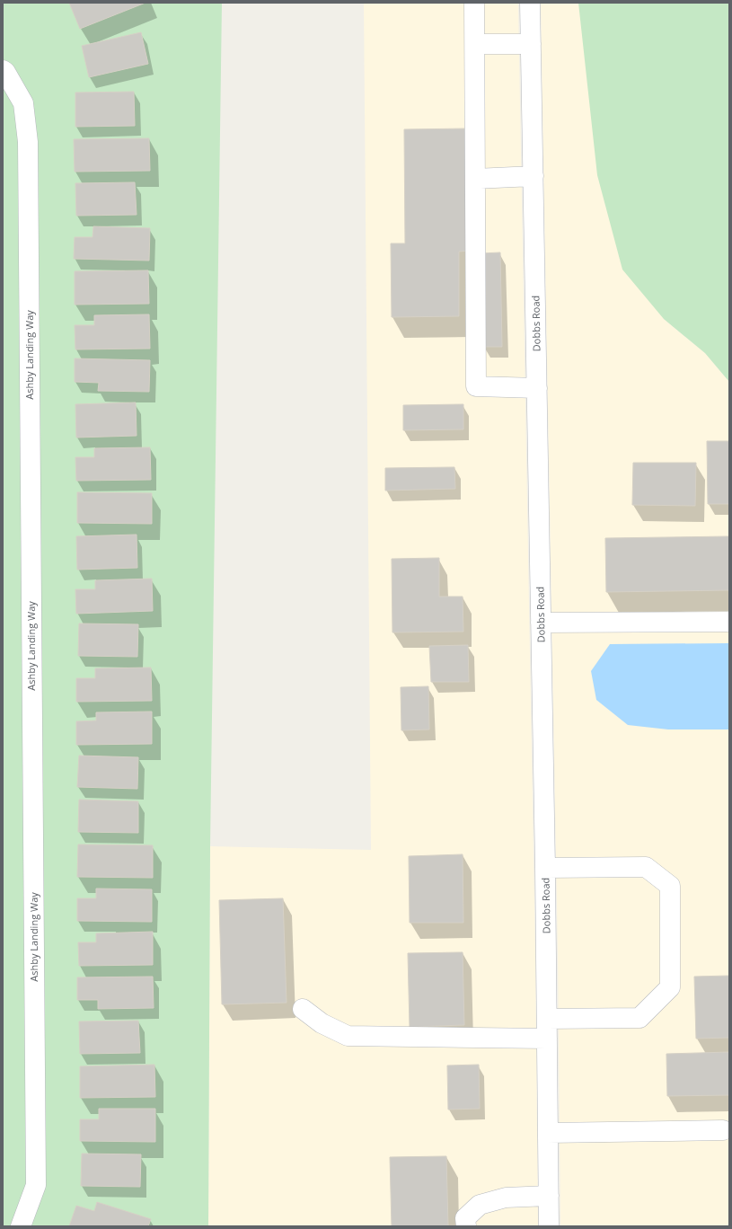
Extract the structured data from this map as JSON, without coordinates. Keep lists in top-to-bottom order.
{
  "streets": {
    "street": ["Dobbs Road", "Ashby Landing Way"]
  }
}
